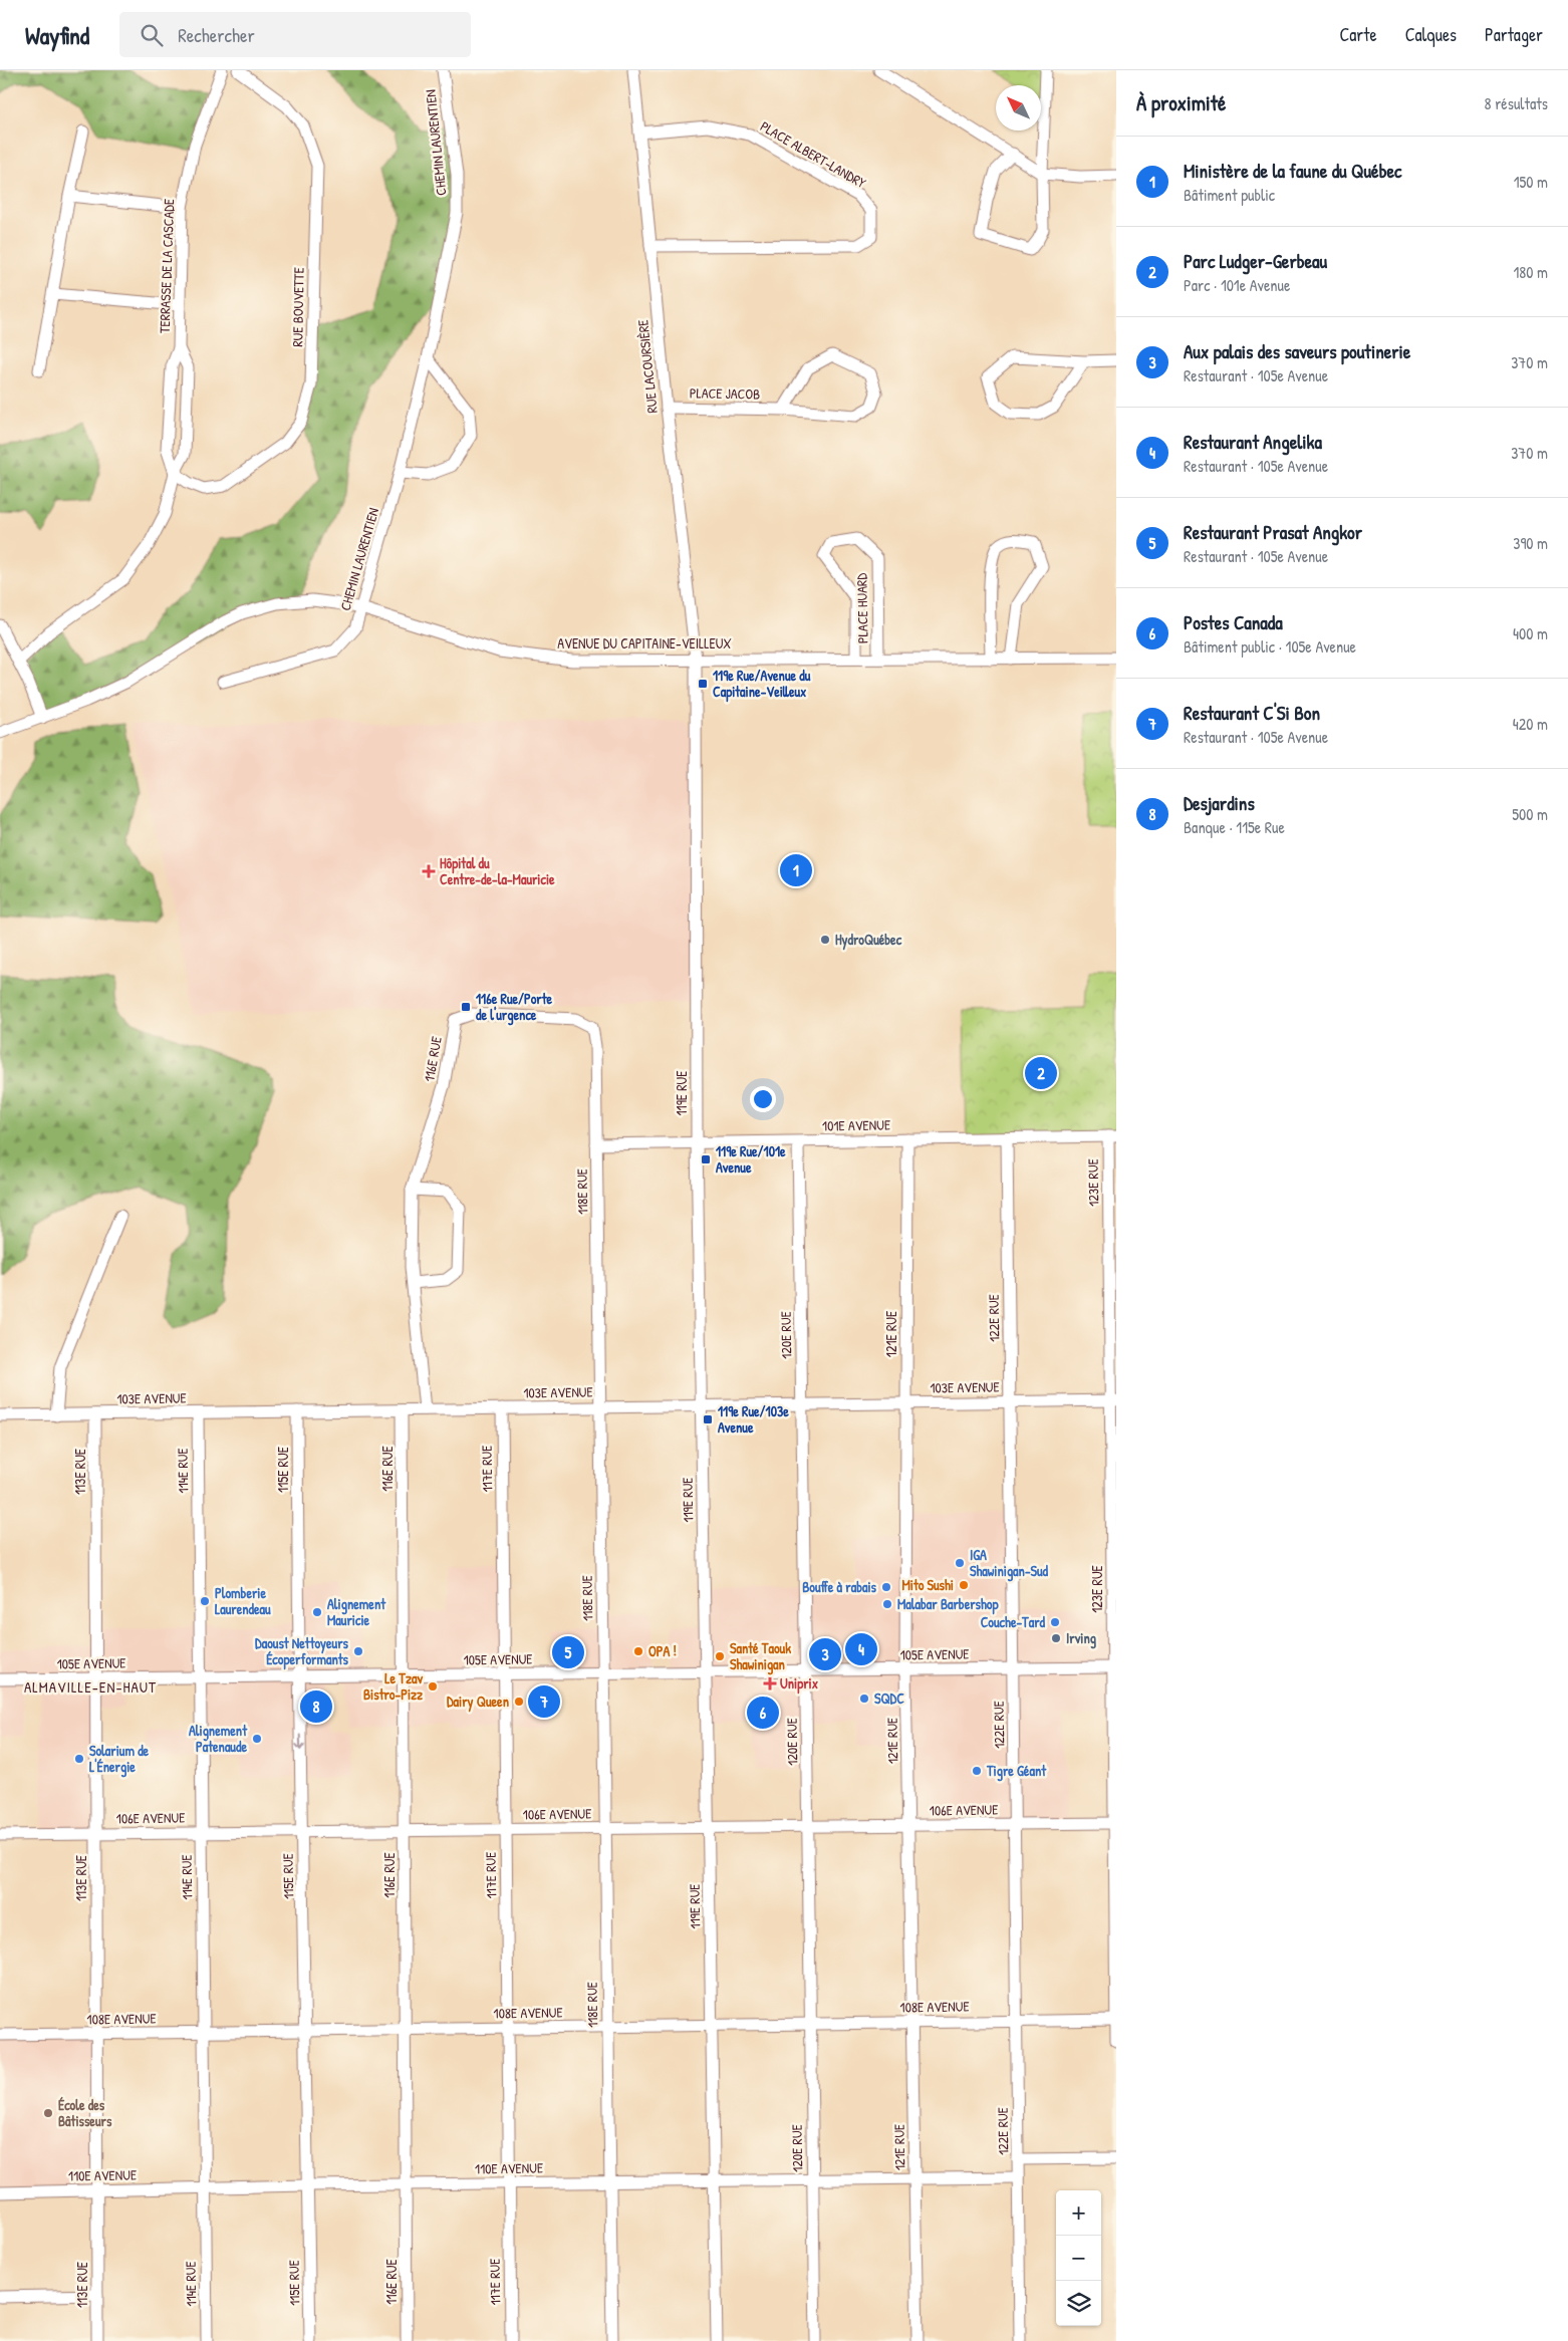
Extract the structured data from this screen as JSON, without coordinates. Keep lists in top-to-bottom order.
{
  "streets": {
    "street": [
      "CHEMIN LAURENTIEN",
      "PLACE ALBERT-LANDRY",
      "TERRASSE DE LA CASCADE",
      "RUE BOUVETTE",
      "RUE LACOURSIÈRE",
      "PLACE JACOB",
      "PLACE HUARD",
      "AVENUE DU CAPITAINE-VEILLEUX",
      "116E RUE",
      "119E RUE",
      "101E AVENUE",
      "123E RUE",
      "118E RUE",
      "122E RUE",
      "121E RUE",
      "120E RUE",
      "103E AVENUE",
      "117E RUE",
      "115E RUE",
      "114E RUE",
      "113E RUE",
      "105E AVENUE",
      "106E AVENUE",
      "108E AVENUE",
      "110E AVENUE"
    ]
  },
  "crossings": [
    ["CHEMIN LAURENTIEN", "AVENUE DU CAPITAINE-VEILLEUX"],
    ["PLACE ALBERT-LANDRY", "RUE LACOURSIÈRE"],
    ["TERRASSE DE LA CASCADE", "RUE BOUVETTE"],
    ["RUE LACOURSIÈRE", "PLACE JACOB"],
    ["RUE LACOURSIÈRE", "AVENUE DU CAPITAINE-VEILLEUX"],
    ["RUE LACOURSIÈRE", "119E RUE"],
    ["PLACE HUARD", "AVENUE DU CAPITAINE-VEILLEUX"],
    ["AVENUE DU CAPITAINE-VEILLEUX", "119E RUE"],
    ["116E RUE", "118E RUE"],
    ["116E RUE", "103E AVENUE"],
    ["116E RUE", "105E AVENUE"],
    ["116E RUE", "106E AVENUE"],
    ["116E RUE", "108E AVENUE"],
    ["116E RUE", "110E AVENUE"],
    ["119E RUE", "101E AVENUE"],
    ["119E RUE", "103E AVENUE"],
    ["119E RUE", "105E AVENUE"],
    ["119E RUE", "106E AVENUE"],
    ["119E RUE", "108E AVENUE"],
    ["119E RUE", "110E AVENUE"],
    ["101E AVENUE", "123E RUE"],
    ["101E AVENUE", "118E RUE"],
    ["101E AVENUE", "122E RUE"],
    ["101E AVENUE", "121E RUE"],
    ["101E AVENUE", "120E RUE"],
    ["123E RUE", "103E AVENUE"],
    ["123E RUE", "105E AVENUE"],
    ["123E RUE", "106E AVENUE"],
    ["123E RUE", "108E AVENUE"],
    ["118E RUE", "103E AVENUE"],
    ["118E RUE", "105E AVENUE"],
    ["118E RUE", "106E AVENUE"],
    ["118E RUE", "108E AVENUE"],
    ["118E RUE", "110E AVENUE"],
    ["122E RUE", "103E AVENUE"],
    ["122E RUE", "105E AVENUE"],
    ["122E RUE", "106E AVENUE"],
    ["122E RUE", "108E AVENUE"],
    ["122E RUE", "110E AVENUE"],
    ["121E RUE", "103E AVENUE"],
    ["121E RUE", "105E AVENUE"],
    ["121E RUE", "106E AVENUE"],
    ["121E RUE", "108E AVENUE"],
    ["121E RUE", "110E AVENUE"],
    ["120E RUE", "103E AVENUE"],
    ["120E RUE", "105E AVENUE"],
    ["120E RUE", "106E AVENUE"],
    ["120E RUE", "108E AVENUE"],
    ["120E RUE", "110E AVENUE"],
    ["103E AVENUE", "117E RUE"],
    ["103E AVENUE", "115E RUE"],
    ["103E AVENUE", "114E RUE"],
    ["103E AVENUE", "113E RUE"],
    ["117E RUE", "105E AVENUE"],
    ["117E RUE", "106E AVENUE"],
    ["117E RUE", "108E AVENUE"],
    ["117E RUE", "110E AVENUE"],
    ["115E RUE", "105E AVENUE"],
    ["115E RUE", "106E AVENUE"],
    ["115E RUE", "108E AVENUE"],
    ["115E RUE", "110E AVENUE"],
    ["114E RUE", "105E AVENUE"],
    ["114E RUE", "106E AVENUE"],
    ["114E RUE", "108E AVENUE"],
    ["114E RUE", "110E AVENUE"],
    ["113E RUE", "105E AVENUE"],
    ["113E RUE", "106E AVENUE"],
    ["113E RUE", "108E AVENUE"],
    ["113E RUE", "110E AVENUE"]
  ],
  "districts": ["ALMAVILLE-EN-HAUT"],
  "places": {
    "transit": [
      "119e Rue/Avenue du Capitaine-Veilleux",
      "116e Rue/Porte de l'urgence",
      "119e Rue/101e Avenue",
      "119e Rue/103e Avenue"
    ],
    "health": ["Hôpital du Centre-de-la-Mauricie", "Uniprix"],
    "other": [
      "HydroQuébec",
      "IGA Shawinigan-Sud",
      "Mito Sushi",
      "Bouffe à rabais",
      "Plomberie Laurendeau",
      "Malabar Barbershop",
      "Alignement Mauricie",
      "Couche-Tard",
      "Irving",
      "Daoust Nettoyeurs Écoperformants",
      "OPA !",
      "Santé Taouk Shawinigan",
      "Le Tzav Bistro-Pizz",
      "SQDC",
      "Dairy Queen",
      "Alignement Patenaude",
      "Solarium de L'Énergie",
      "Tigre Géant",
      "École des Bâtisseurs"
    ]
  },
  "north": "top left",
  "page": {
    "header": "Wayfind",
    "search": "Rechercher",
    "nav": ["Carte", "Calques", "Partager"],
    "heading": ["À proximité", "8 résultats"],
    "list": [
      {
        "mark": "1",
        "name": "Ministère de la faune du Québec",
        "note": "Bâtiment public",
        "value": "150 m"
      },
      {
        "mark": "2",
        "name": "Parc Ludger-Gerbeau",
        "note": "Parc · 101e Avenue",
        "value": "180 m"
      },
      {
        "mark": "3",
        "name": "Aux palais des saveurs poutinerie",
        "note": "Restaurant · 105e Avenue",
        "value": "370 m"
      },
      {
        "mark": "4",
        "name": "Restaurant Angelika",
        "note": "Restaurant · 105e Avenue",
        "value": "370 m"
      },
      {
        "mark": "5",
        "name": "Restaurant Prasat Angkor",
        "note": "Restaurant · 105e Avenue",
        "value": "390 m"
      },
      {
        "mark": "6",
        "name": "Postes Canada",
        "note": "Bâtiment public · 105e Avenue",
        "value": "400 m"
      },
      {
        "mark": "7",
        "name": "Restaurant C'Si Bon",
        "note": "Restaurant · 105e Avenue",
        "value": "420 m"
      },
      {
        "mark": "8",
        "name": "Desjardins",
        "note": "Banque · 115e Rue",
        "value": "500 m"
      }
    ],
    "pins": [
      "1",
      "2",
      "4",
      "5",
      "3",
      "7",
      "8",
      "6"
    ],
    "map_buttons": ["+", "−"]
  }
}
